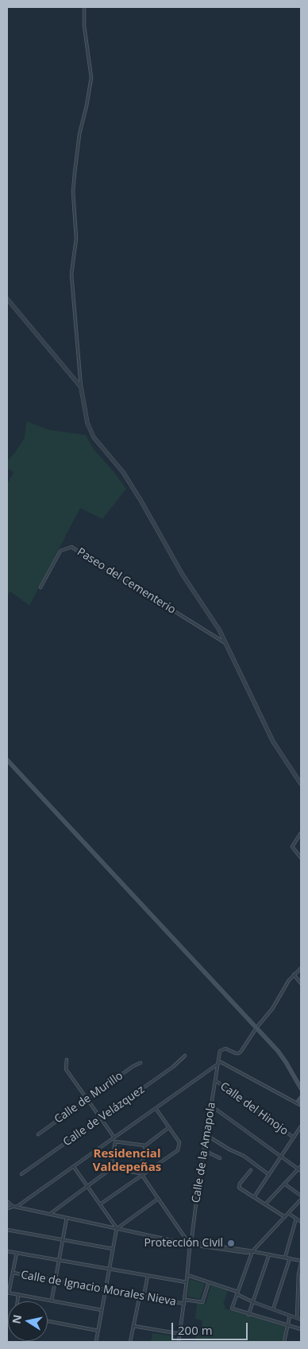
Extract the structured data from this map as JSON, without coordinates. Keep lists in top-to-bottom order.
{
  "streets": {
    "street": [
      "Paseo del Cementerio",
      "Calle de Murillo",
      "Calle del Hinojo",
      "Calle de Velázquez",
      "Calle de la Amapola",
      "Calle de Ignacio Morales Nieva"
    ]
  },
  "crossings": [
    ["Calle del Hinojo", "Calle de la Amapola"],
    ["Calle de la Amapola", "Calle de Ignacio Morales Nieva"]
  ],
  "districts": ["Residencial Valdepeñas"],
  "places": ["Protección Civil"],
  "scale_bar": "200 m",
  "north": "left"
}
